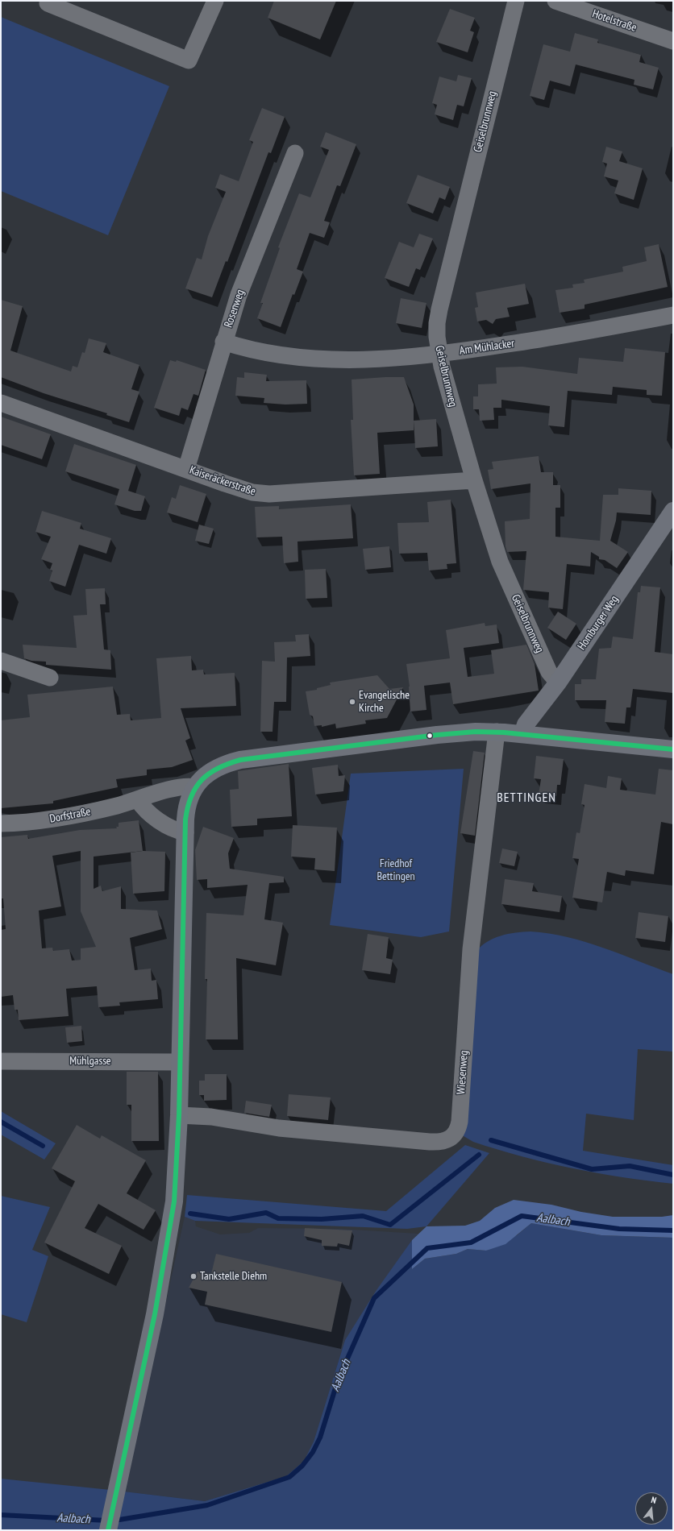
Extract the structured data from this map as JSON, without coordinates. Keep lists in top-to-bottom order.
{
  "streets": {
    "street": [
      "Hotelstraße",
      "Geiselbrunnweg",
      "Rosenweg",
      "Am Mühlacker",
      "Kaiseräckerstraße",
      "Homburger Weg",
      "Dorfstraße",
      "Mühlgasse",
      "Wiesenweg"
    ]
  },
  "crossings": [
    ["Geiselbrunnweg", "Am Mühlacker"],
    ["Geiselbrunnweg", "Kaiseräckerstraße"],
    ["Geiselbrunnweg", "Homburger Weg"],
    ["Rosenweg", "Am Mühlacker"],
    ["Rosenweg", "Kaiseräckerstraße"]
  ],
  "districts": ["BETTINGEN"],
  "water": ["Aalbach"],
  "parks": ["Friedhof Bettingen"],
  "places": ["Evangelische Kirche", "Tankstelle Diehm"],
  "north": "top"
}
